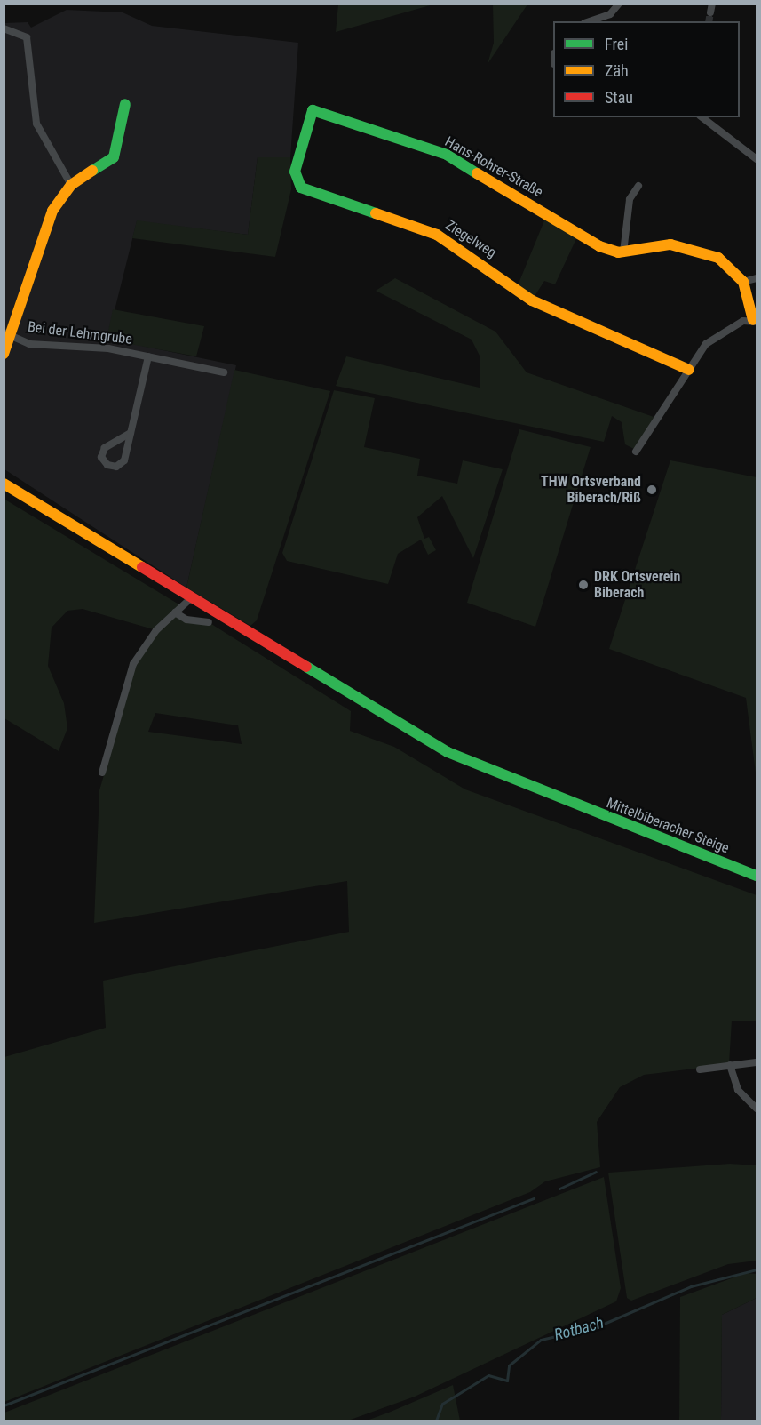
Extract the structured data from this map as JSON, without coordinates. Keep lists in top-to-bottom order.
{
  "streets": {
    "street": [
      "Hans-Rohrer-Straße",
      "Ziegelweg",
      "Bei der Lehmgrube",
      "Mittelbiberacher Steige"
    ]
  },
  "crossings": [
    ["Hans-Rohrer-Straße", "Ziegelweg"]
  ],
  "water": ["Rotbach"],
  "places": ["THW Ortsverband Biberach/Riß", "DRK Ortsverein Biberach"],
  "legend": ["Frei", "Zäh", "Stau"]
}
